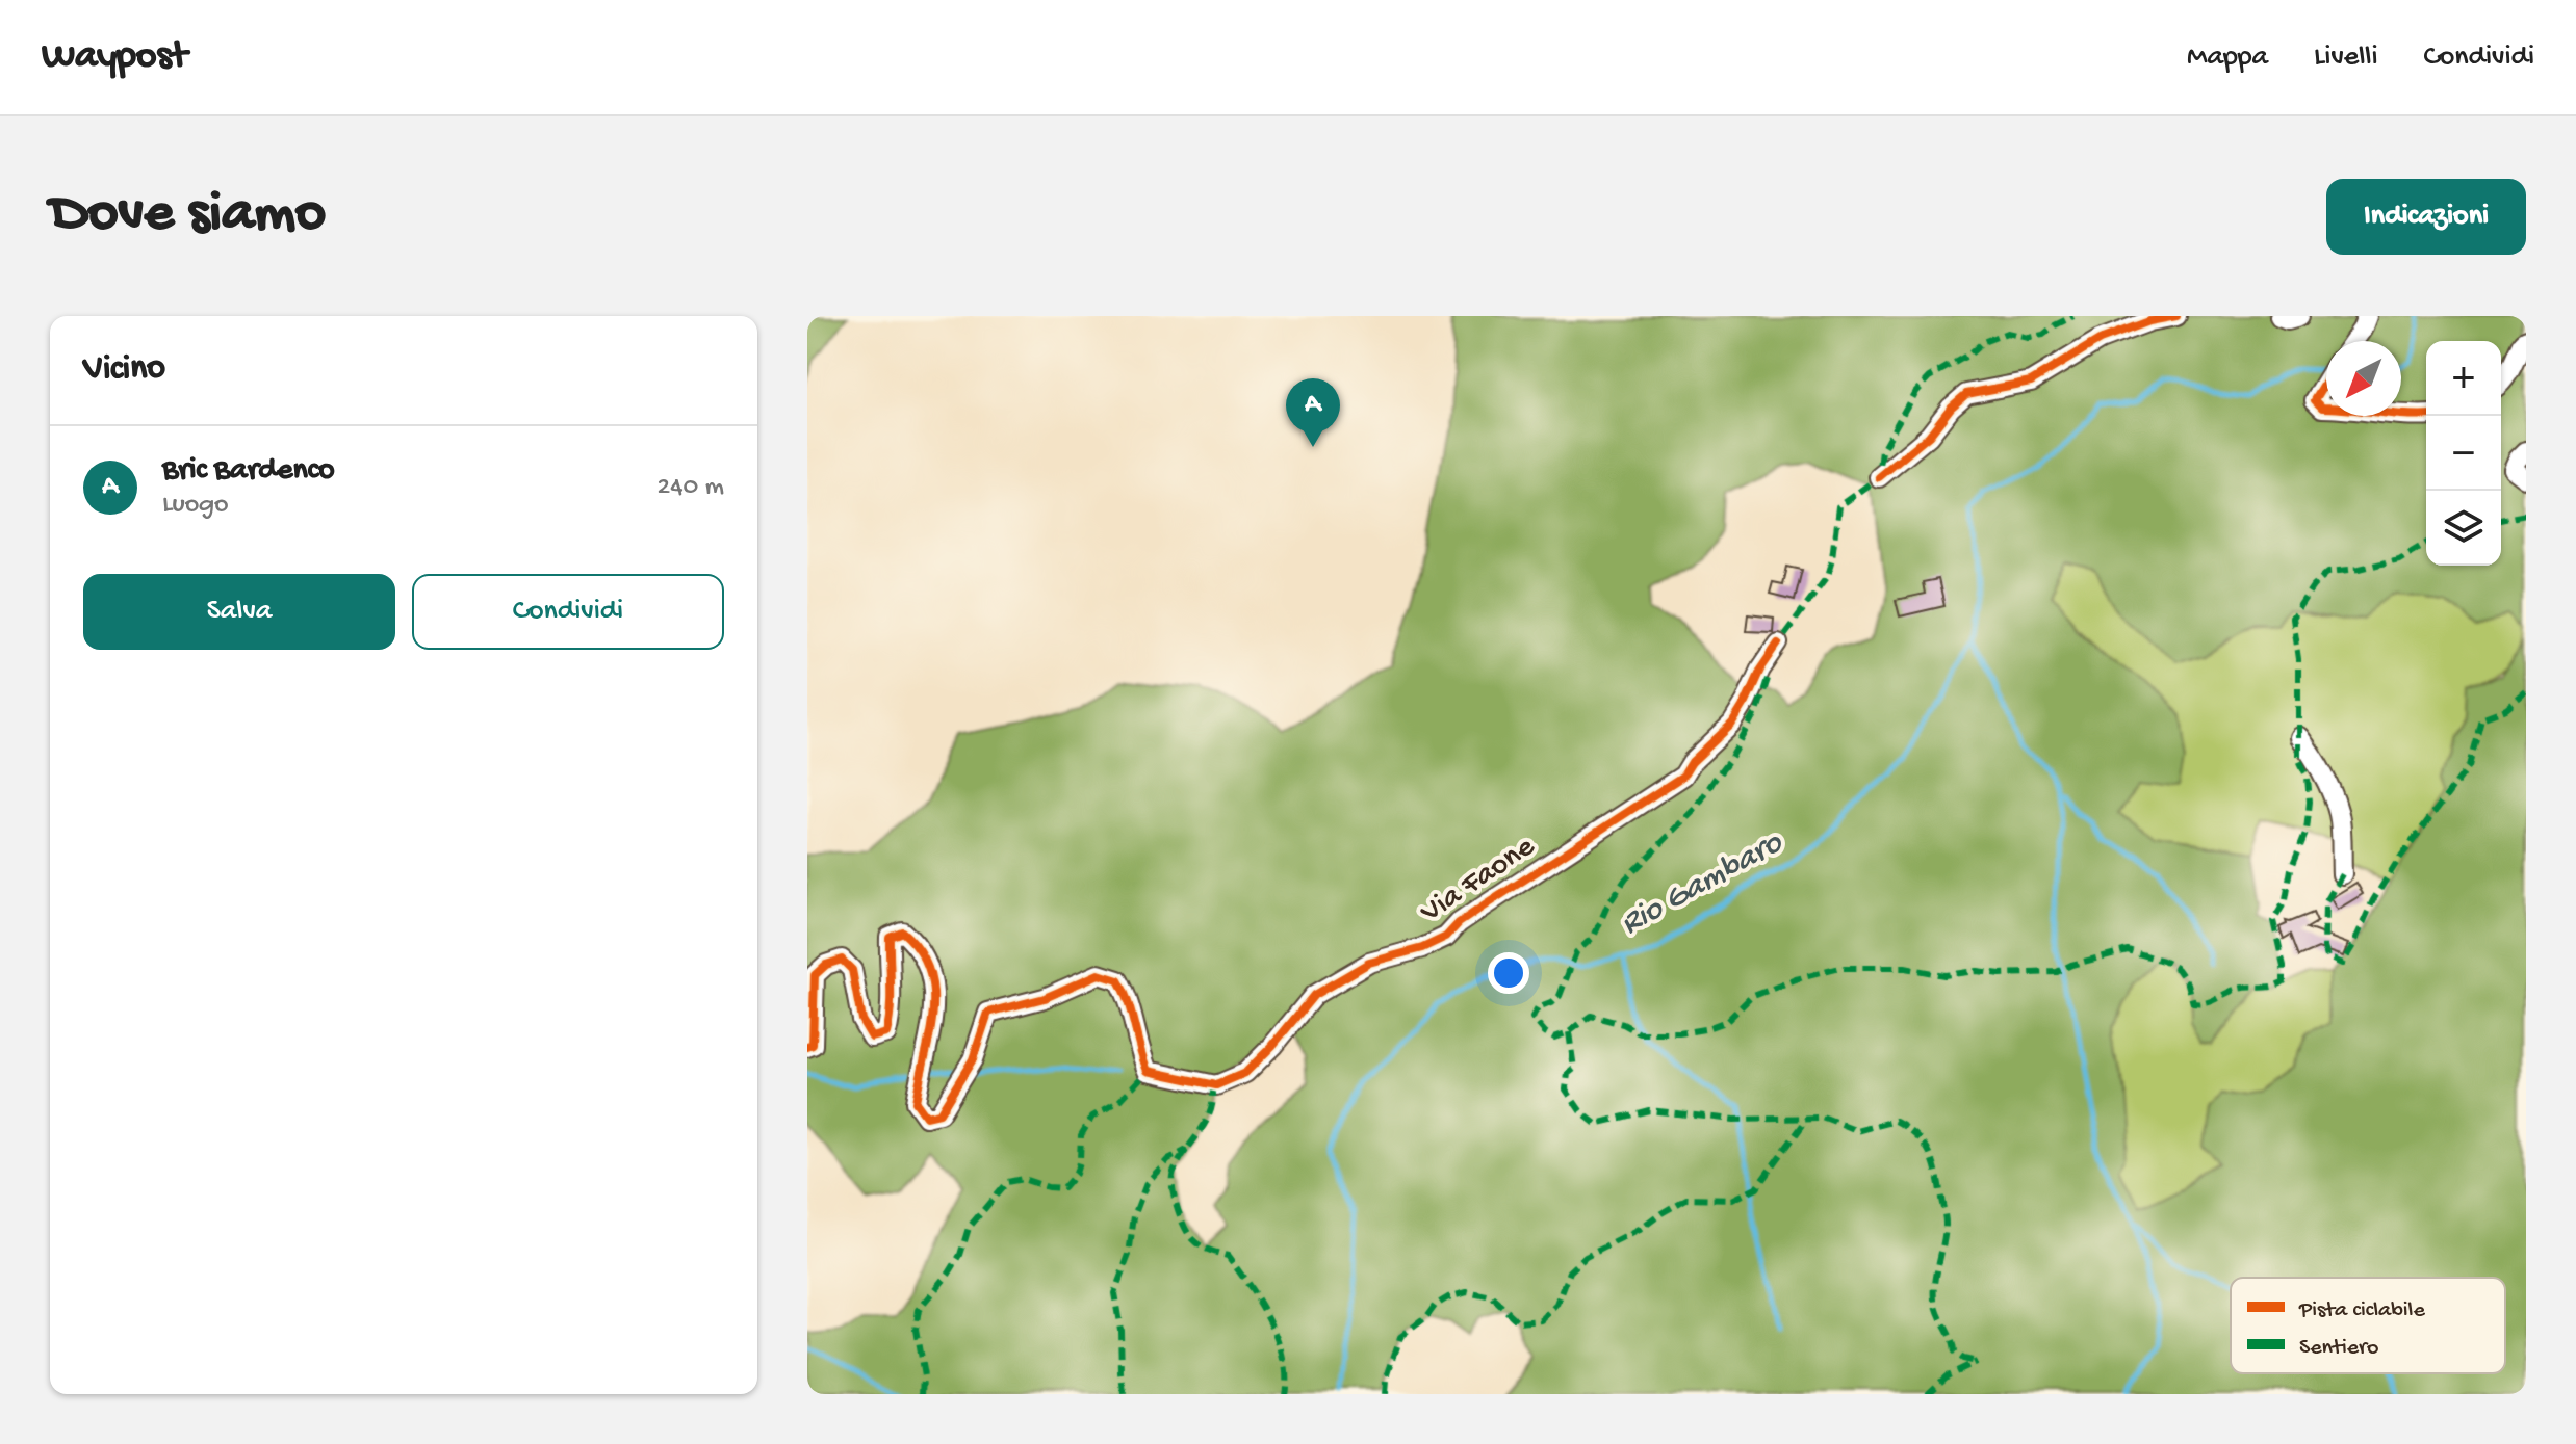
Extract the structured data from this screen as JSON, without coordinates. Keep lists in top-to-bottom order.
{
  "streets": {
    "street": ["Via Faone"]
  },
  "water": ["Rio Gambaro"],
  "legend": ["Pista ciclabile", "Sentiero"],
  "north": "bottom left",
  "page": {
    "header": "Waypost",
    "nav": ["Mappa", "Livelli", "Condividi"],
    "buttons": [
      "Indicazioni",
      ["Salva", "Condividi"]
    ],
    "title": "Dove siamo",
    "heading": "Vicino",
    "map_buttons": ["+", "−"],
    "pins": "A",
    "list": [
      {
        "mark": "A",
        "name": "Bric Bardenco",
        "note": "Luogo",
        "value": "240 m"
      }
    ]
  }
}
